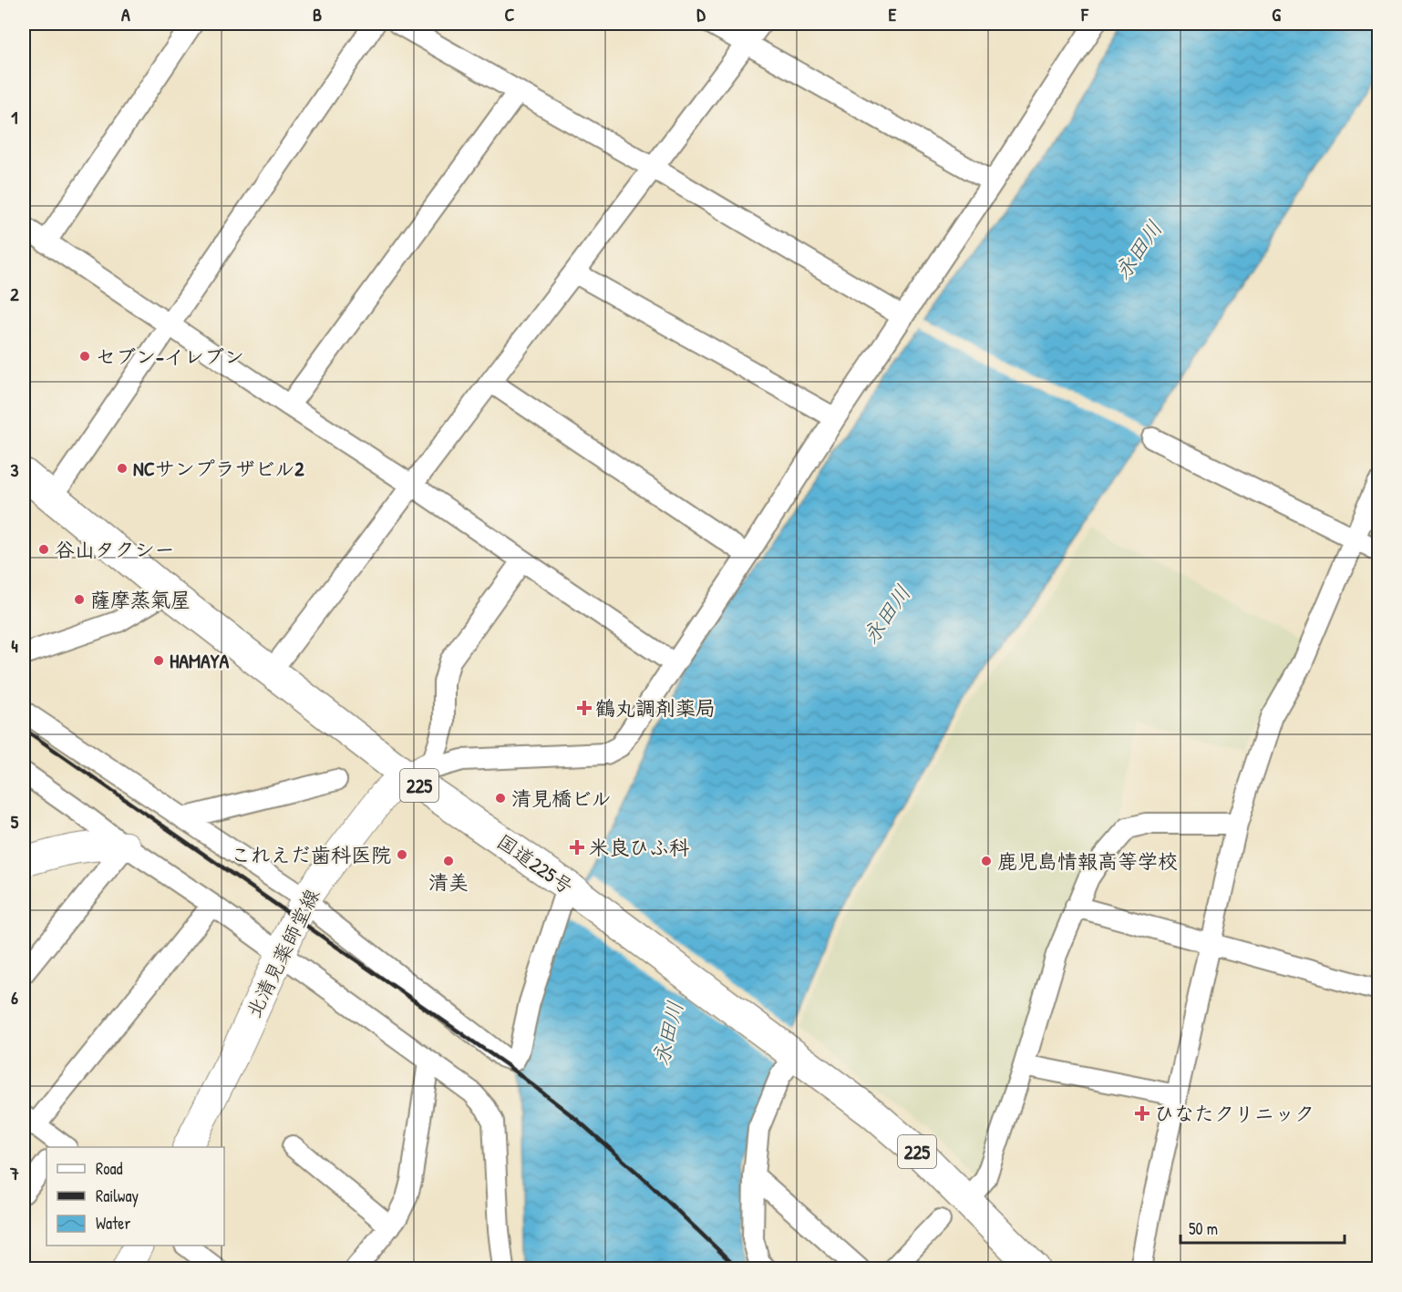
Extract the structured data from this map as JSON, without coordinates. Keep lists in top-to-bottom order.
{
  "streets": {
    "highway": ["225", "国道225号"],
    "street": ["北清見薬師堂線"]
  },
  "crossings": [
    ["国道225号", "北清見薬師堂線"]
  ],
  "water": ["永田川"],
  "places": {
    "other": [
      "セブン-イレブン",
      "NCサンプラザビル2",
      "谷山タクシー",
      "薩摩蒸氣屋",
      "HAMAYA",
      "清見橋ビル",
      "これえだ歯科医院",
      "清美",
      "鹿児島情報高等学校"
    ],
    "health": ["鶴丸調剤薬局", "米良ひふ科", "ひなたクリニック"]
  },
  "legend": ["Road", "Railway", "Water"],
  "scale_bar": "50 m",
  "grid": {
    "columns": [
      "A",
      "B",
      "C",
      "D",
      "E",
      "F",
      "G"
    ],
    "rows": [
      "1",
      "2",
      "3",
      "4",
      "5",
      "6",
      "7"
    ]
  }
}
